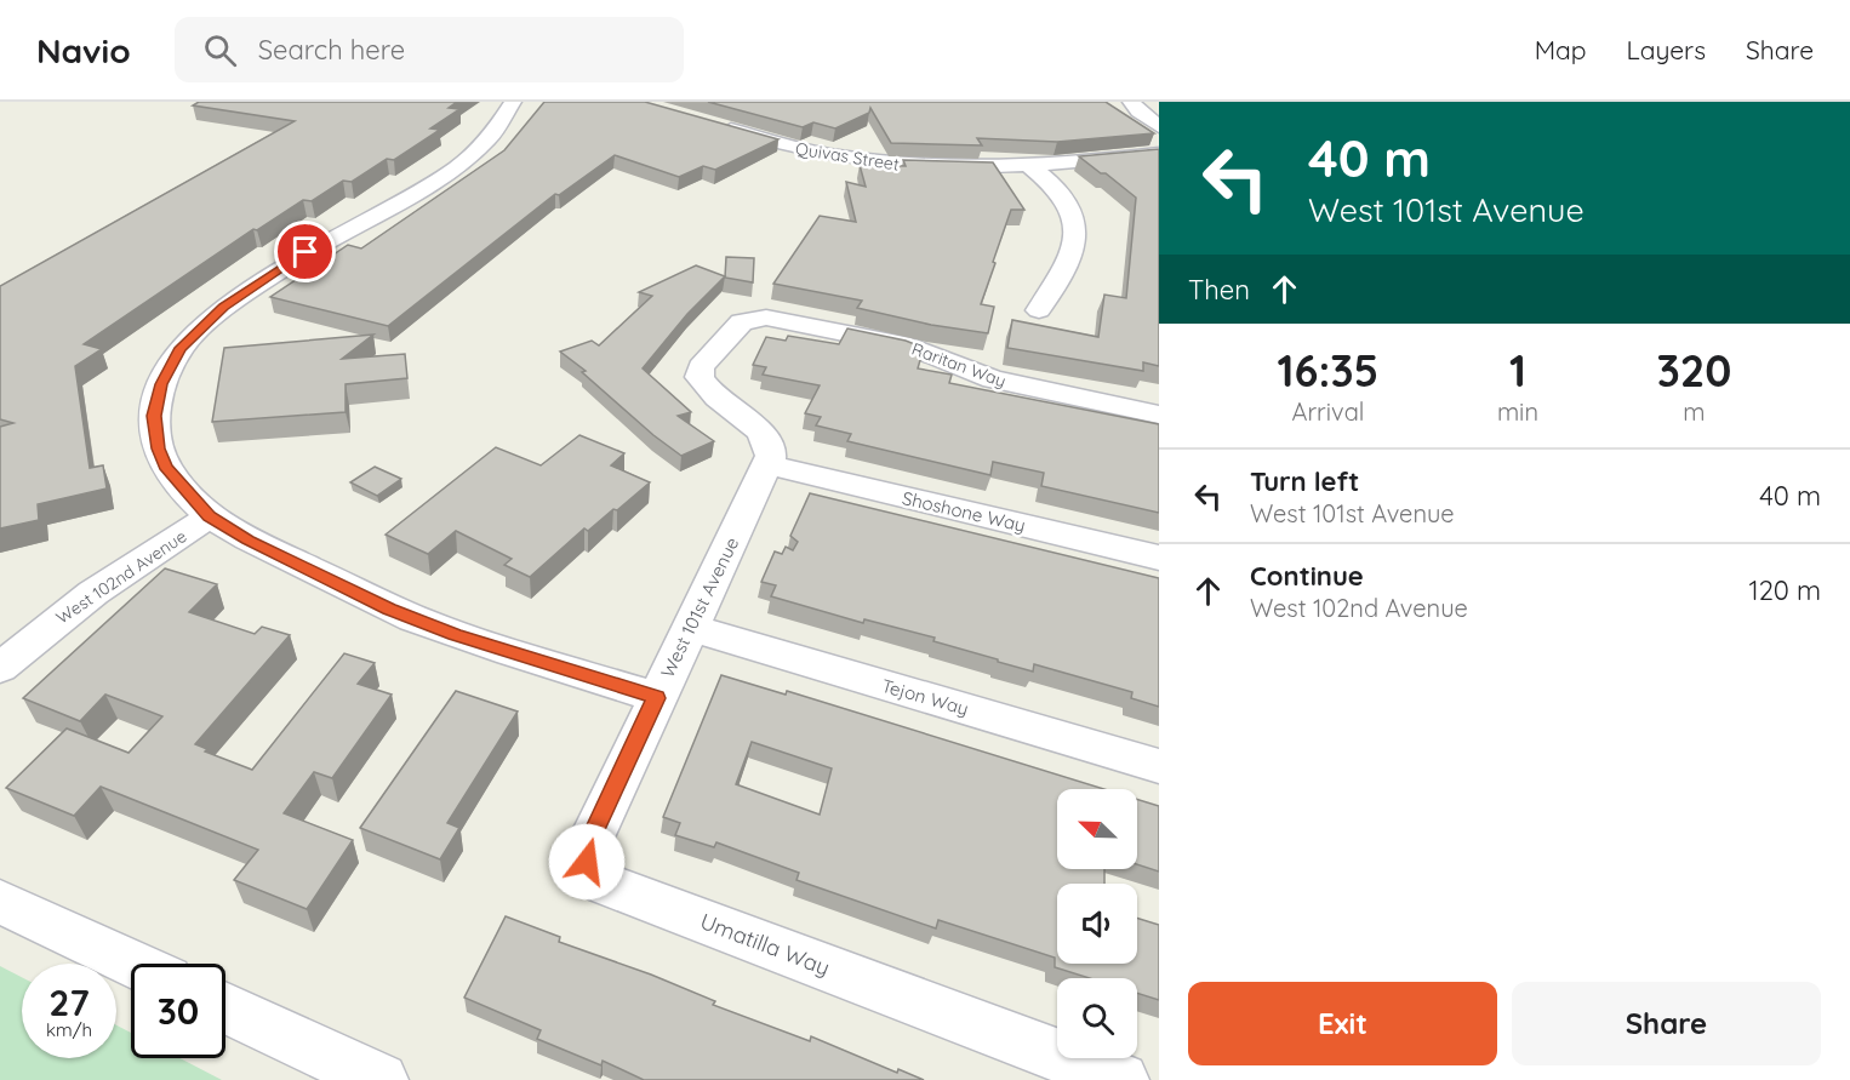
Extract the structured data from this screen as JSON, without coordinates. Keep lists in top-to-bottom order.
{
  "streets": {
    "street": [
      "Quivas Street",
      "Raritan Way",
      "Shoshone Way",
      "West 102nd Avenue",
      "West 101st Avenue",
      "Tejon Way",
      "Umatilla Way"
    ]
  },
  "crossings": [
    ["Raritan Way", "Shoshone Way"],
    ["Raritan Way", "West 101st Avenue"],
    ["Shoshone Way", "West 101st Avenue"],
    ["West 102nd Avenue", "West 101st Avenue"],
    ["West 101st Avenue", "Tejon Way"],
    ["West 101st Avenue", "Umatilla Way"]
  ],
  "north": "top left",
  "page": {
    "header": "Navio",
    "search": "Search here",
    "nav": ["Map", "Layers", "Share"],
    "turn": ["40 m", "West 101st Avenue"],
    "then": "Then",
    "eta": [
      "16:35",
      "Arrival",
      "1",
      "min",
      "320",
      "m"
    ],
    "list": [
      {
        "name": "Turn left",
        "note": "West 101st Avenue",
        "value": "40 m"
      },
      {
        "name": "Continue",
        "note": "West 102nd Avenue",
        "value": "120 m"
      }
    ],
    "speed": "27 km/h",
    "limit": "30",
    "buttons": ["Exit", "Share"]
  }
}
